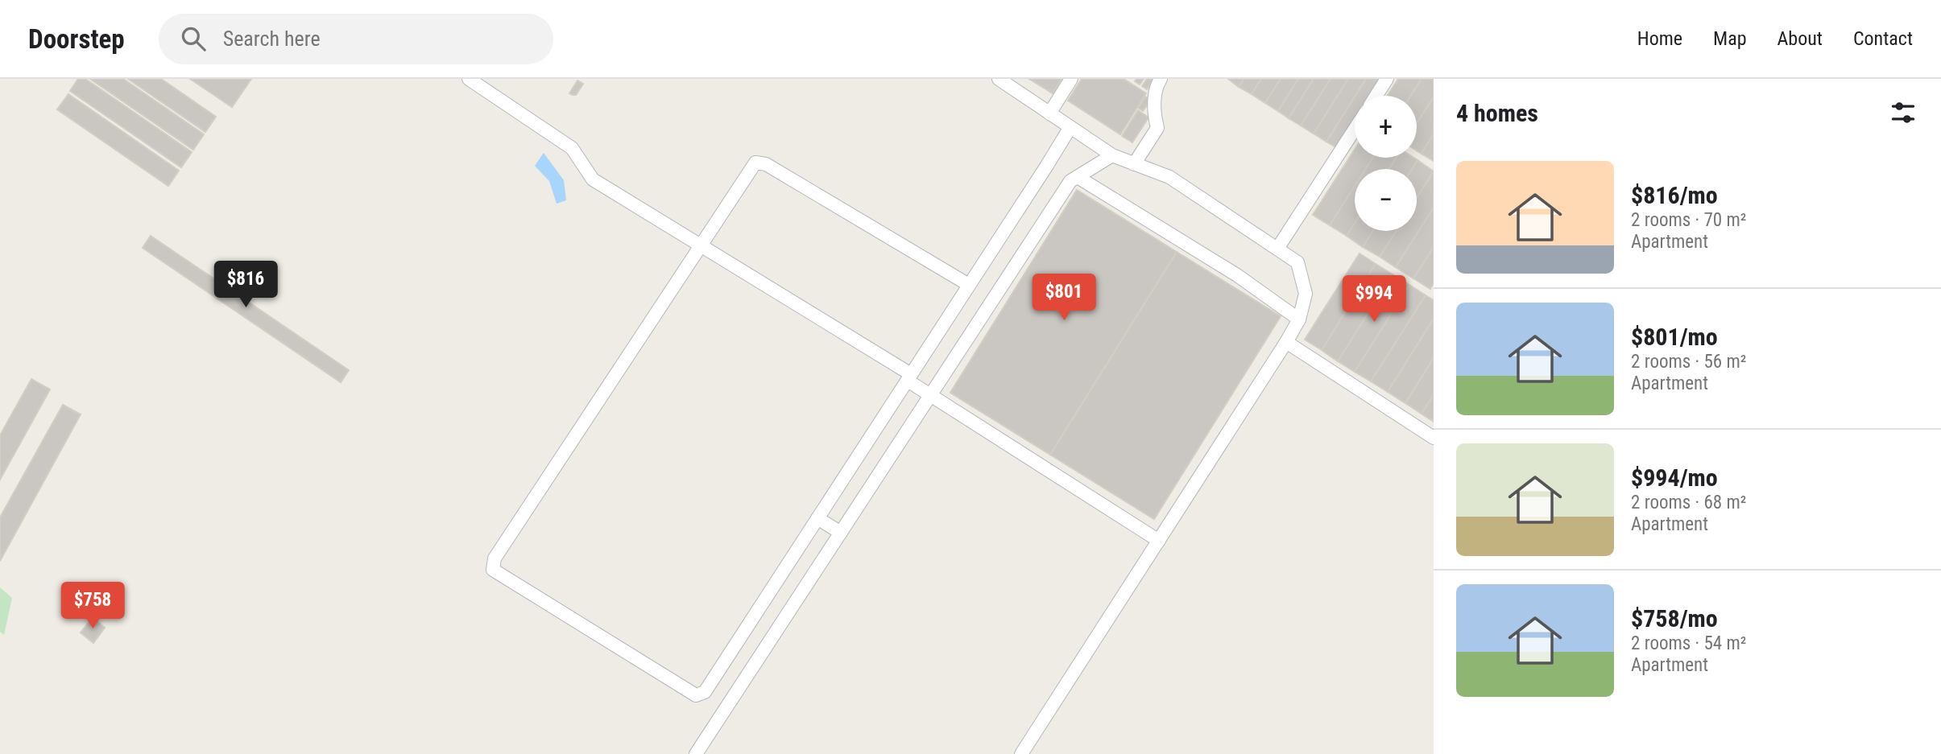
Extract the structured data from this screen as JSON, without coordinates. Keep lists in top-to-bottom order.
{
  "page": {
    "header": "Doorstep",
    "search": "Search here",
    "nav": [
      "Home",
      "Map",
      "About",
      "Contact"
    ],
    "heading": "4 homes",
    "map_buttons": ["+", "−"],
    "list": [
      {
        "name": "$816/mo",
        "note": "2 rooms · 70 m² · Apartment"
      },
      {
        "name": "$801/mo",
        "note": "2 rooms · 56 m² · Apartment"
      },
      {
        "name": "$994/mo",
        "note": "2 rooms · 68 m² · Apartment"
      },
      {
        "name": "$758/mo",
        "note": "2 rooms · 54 m² · Apartment"
      }
    ],
    "price": [
      "$816",
      "$801",
      "$994",
      "$758"
    ]
  }
}
